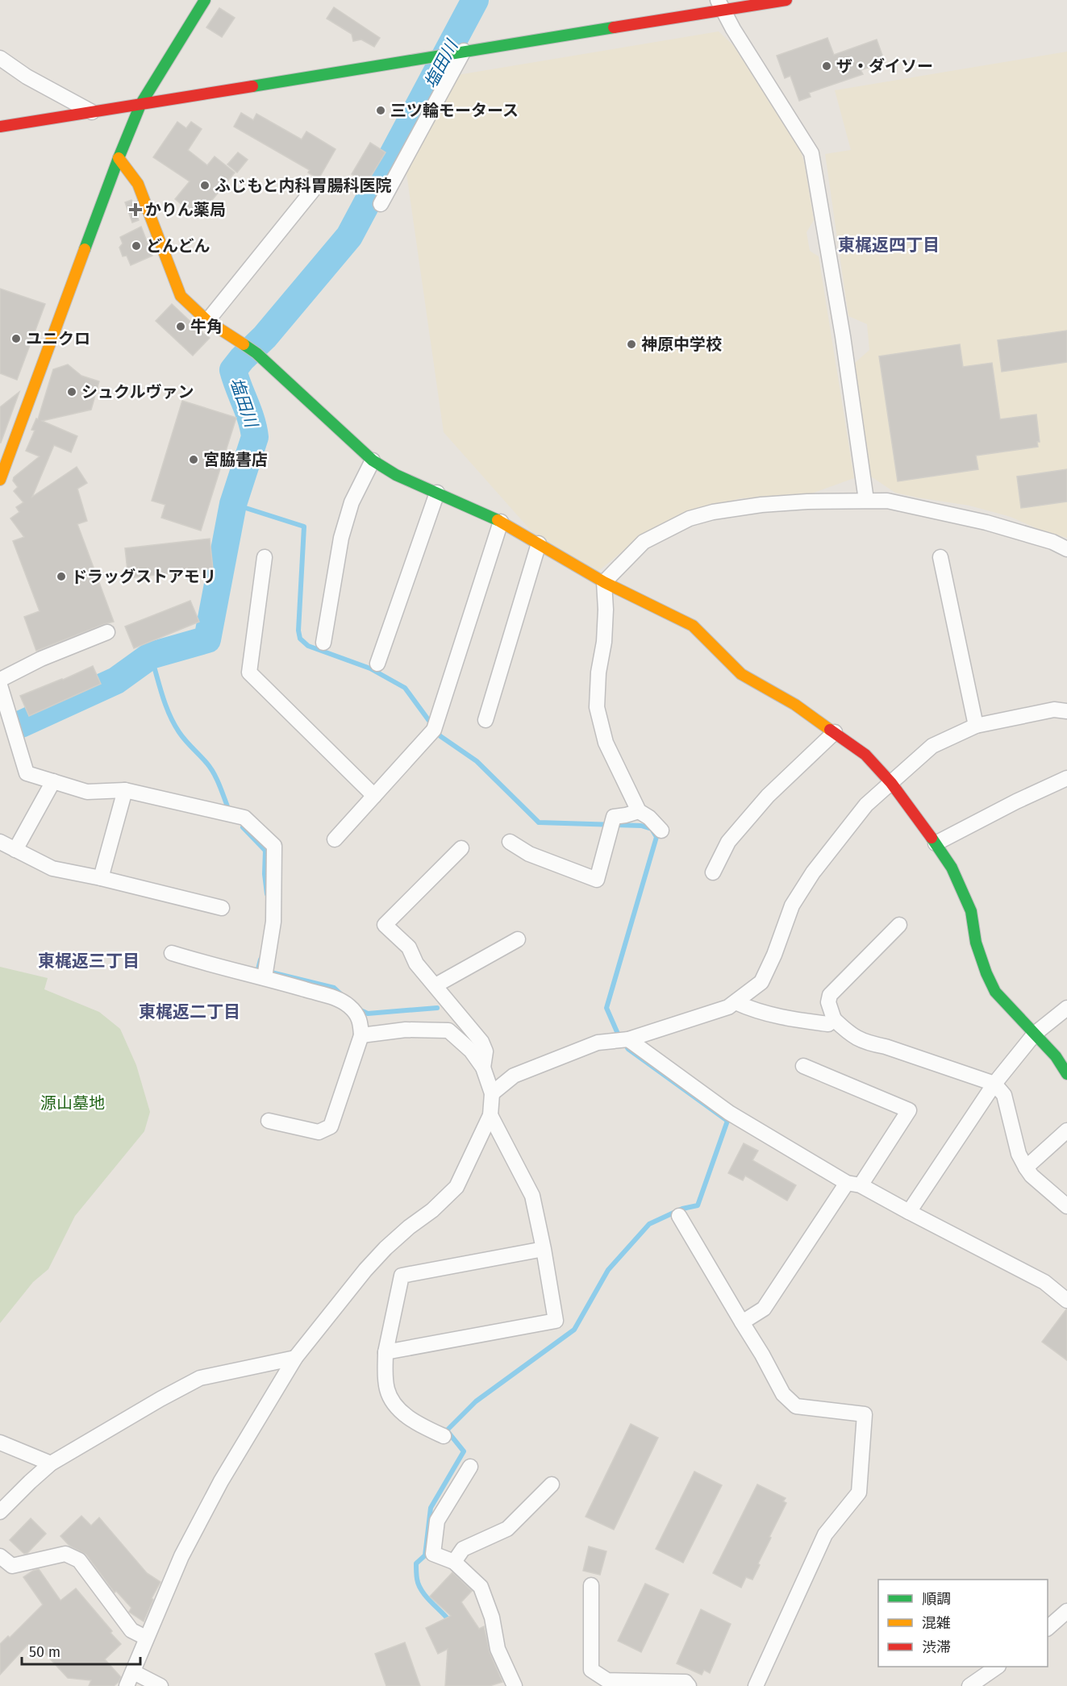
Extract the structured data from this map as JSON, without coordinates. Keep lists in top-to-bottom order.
{
  "districts": ["東梶返四丁目", "東梶返三丁目", "東梶返二丁目"],
  "water": ["塩田川"],
  "parks": ["源山墓地"],
  "places": {
    "other": [
      "ザ・ダイソー",
      "三ツ輪モータース",
      "ふじもと内科胃腸科医院",
      "どんどん",
      "牛角",
      "ユニクロ",
      "神原中学校",
      "シュクルヴァン",
      "宮脇書店",
      "ドラッグストアモリ"
    ],
    "health": ["かりん薬局"]
  },
  "legend": ["順調", "混雑", "渋滞"],
  "scale_bar": "50 m"
}
